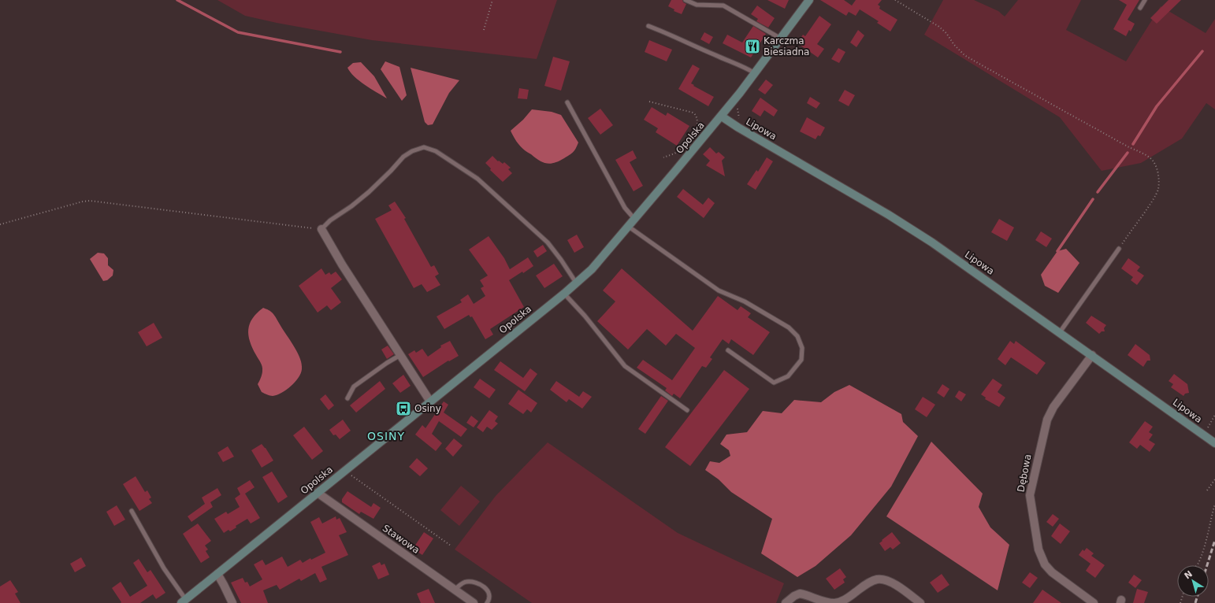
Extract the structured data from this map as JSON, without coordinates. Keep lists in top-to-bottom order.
{
  "streets": {
    "street": [
      "Lipowa",
      "Opolska",
      "Dębowa",
      "Stawowa"
    ]
  },
  "crossings": [
    ["Lipowa", "Opolska"],
    ["Lipowa", "Dębowa"],
    ["Opolska", "Stawowa"]
  ],
  "districts": ["OSINY"],
  "places": {
    "restaurant": ["Karczma Biesiadna"],
    "bus stop": ["Osiny"]
  },
  "north": "top left"
}
